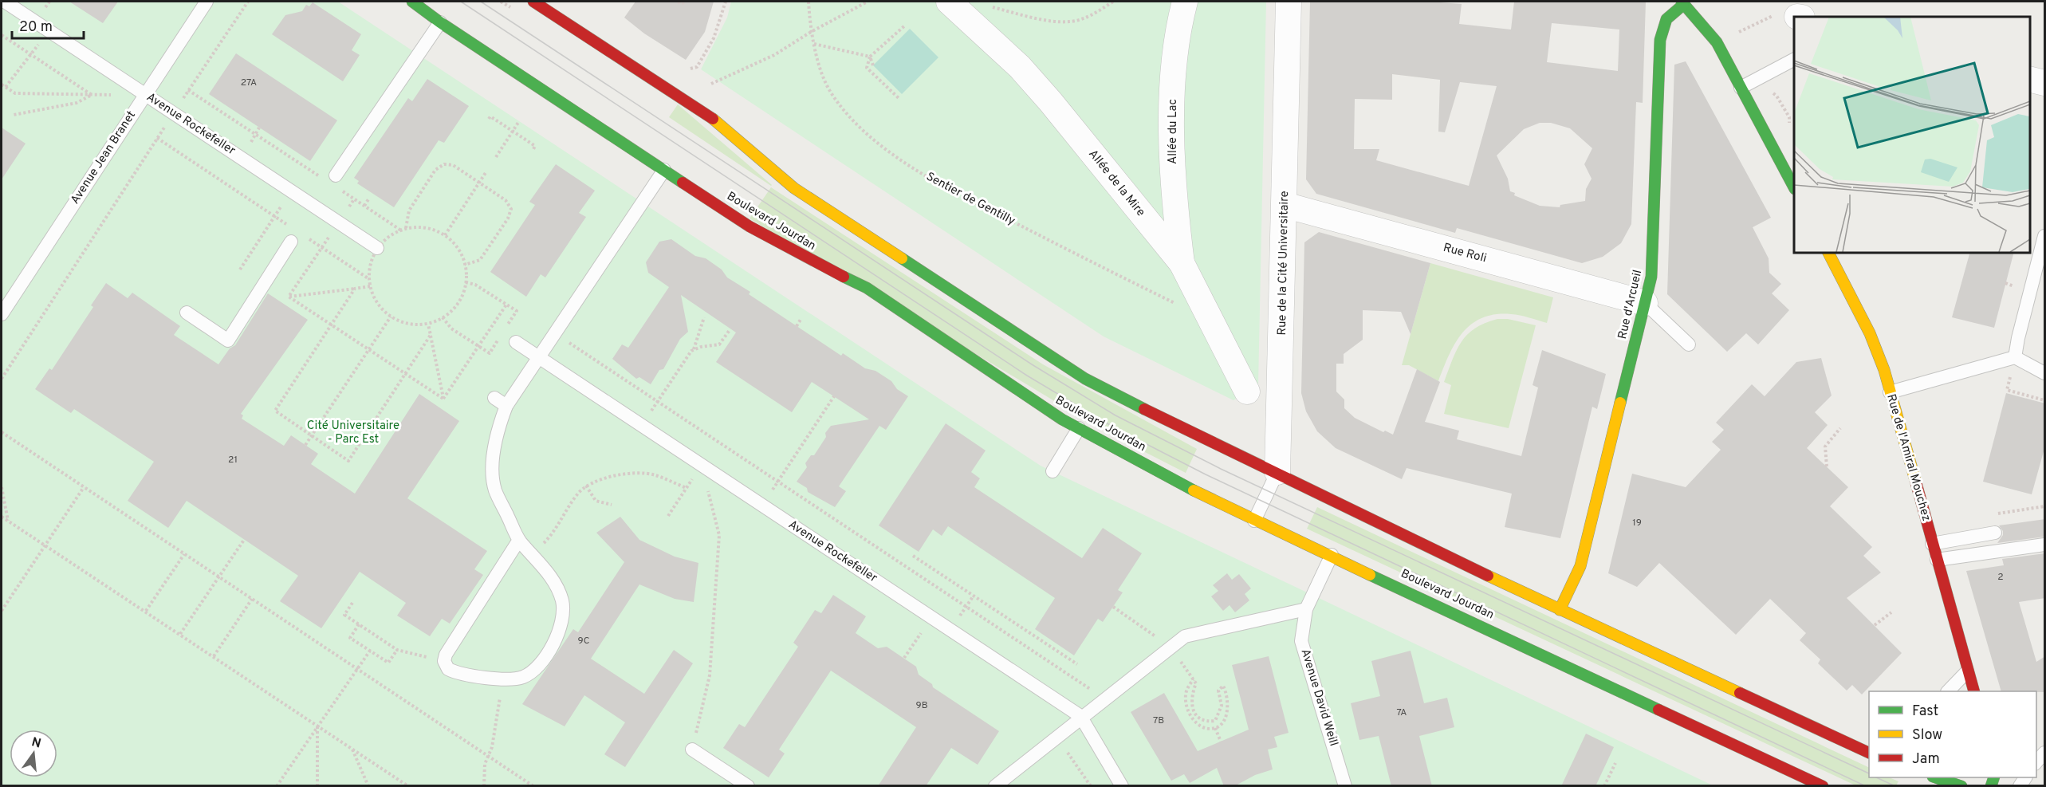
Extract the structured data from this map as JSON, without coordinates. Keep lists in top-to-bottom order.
{
  "streets": {
    "main road": ["Boulevard Jourdan", "Rue d'Arcueil", "Rue de l'Amiral Mouchez"],
    "street": [
      "Allée du Lac",
      "Allée de la Mire",
      "Rue Roli",
      "Rue de la Cité Universitaire"
    ],
    "lane": ["Avenue Rockefeller", "Avenue Jean Branet", "Avenue David Weill"],
    "path": ["Sentier de Gentilly"]
  },
  "crossings": [
    ["Avenue Rockefeller", "Avenue Jean Branet"],
    ["Allée du Lac", "Allée de la Mire"],
    ["Boulevard Jourdan", "Rue de la Cité Universitaire"],
    ["Boulevard Jourdan", "Avenue David Weill"],
    ["Rue Roli", "Rue de la Cité Universitaire"],
    ["Rue Roli", "Rue d'Arcueil"]
  ],
  "parks": ["Cité Universitaire - Parc Est"],
  "house_numbers": [
    "27A",
    "21",
    "19",
    "2",
    "9C",
    "9B",
    "7A",
    "7B"
  ],
  "legend": ["Fast", "Slow", "Jam"],
  "scale_bar": "20 m",
  "north": "top"
}
